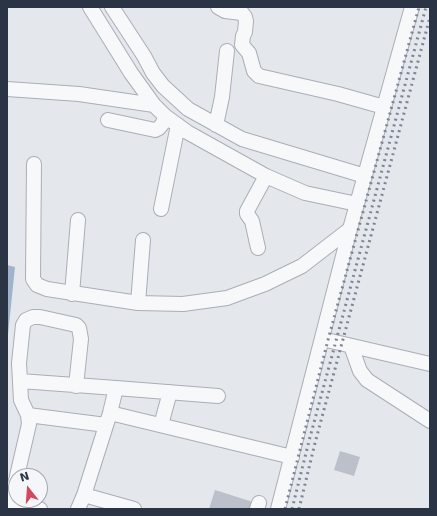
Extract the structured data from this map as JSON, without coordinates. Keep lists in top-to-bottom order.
{
  "north": "top"
}
